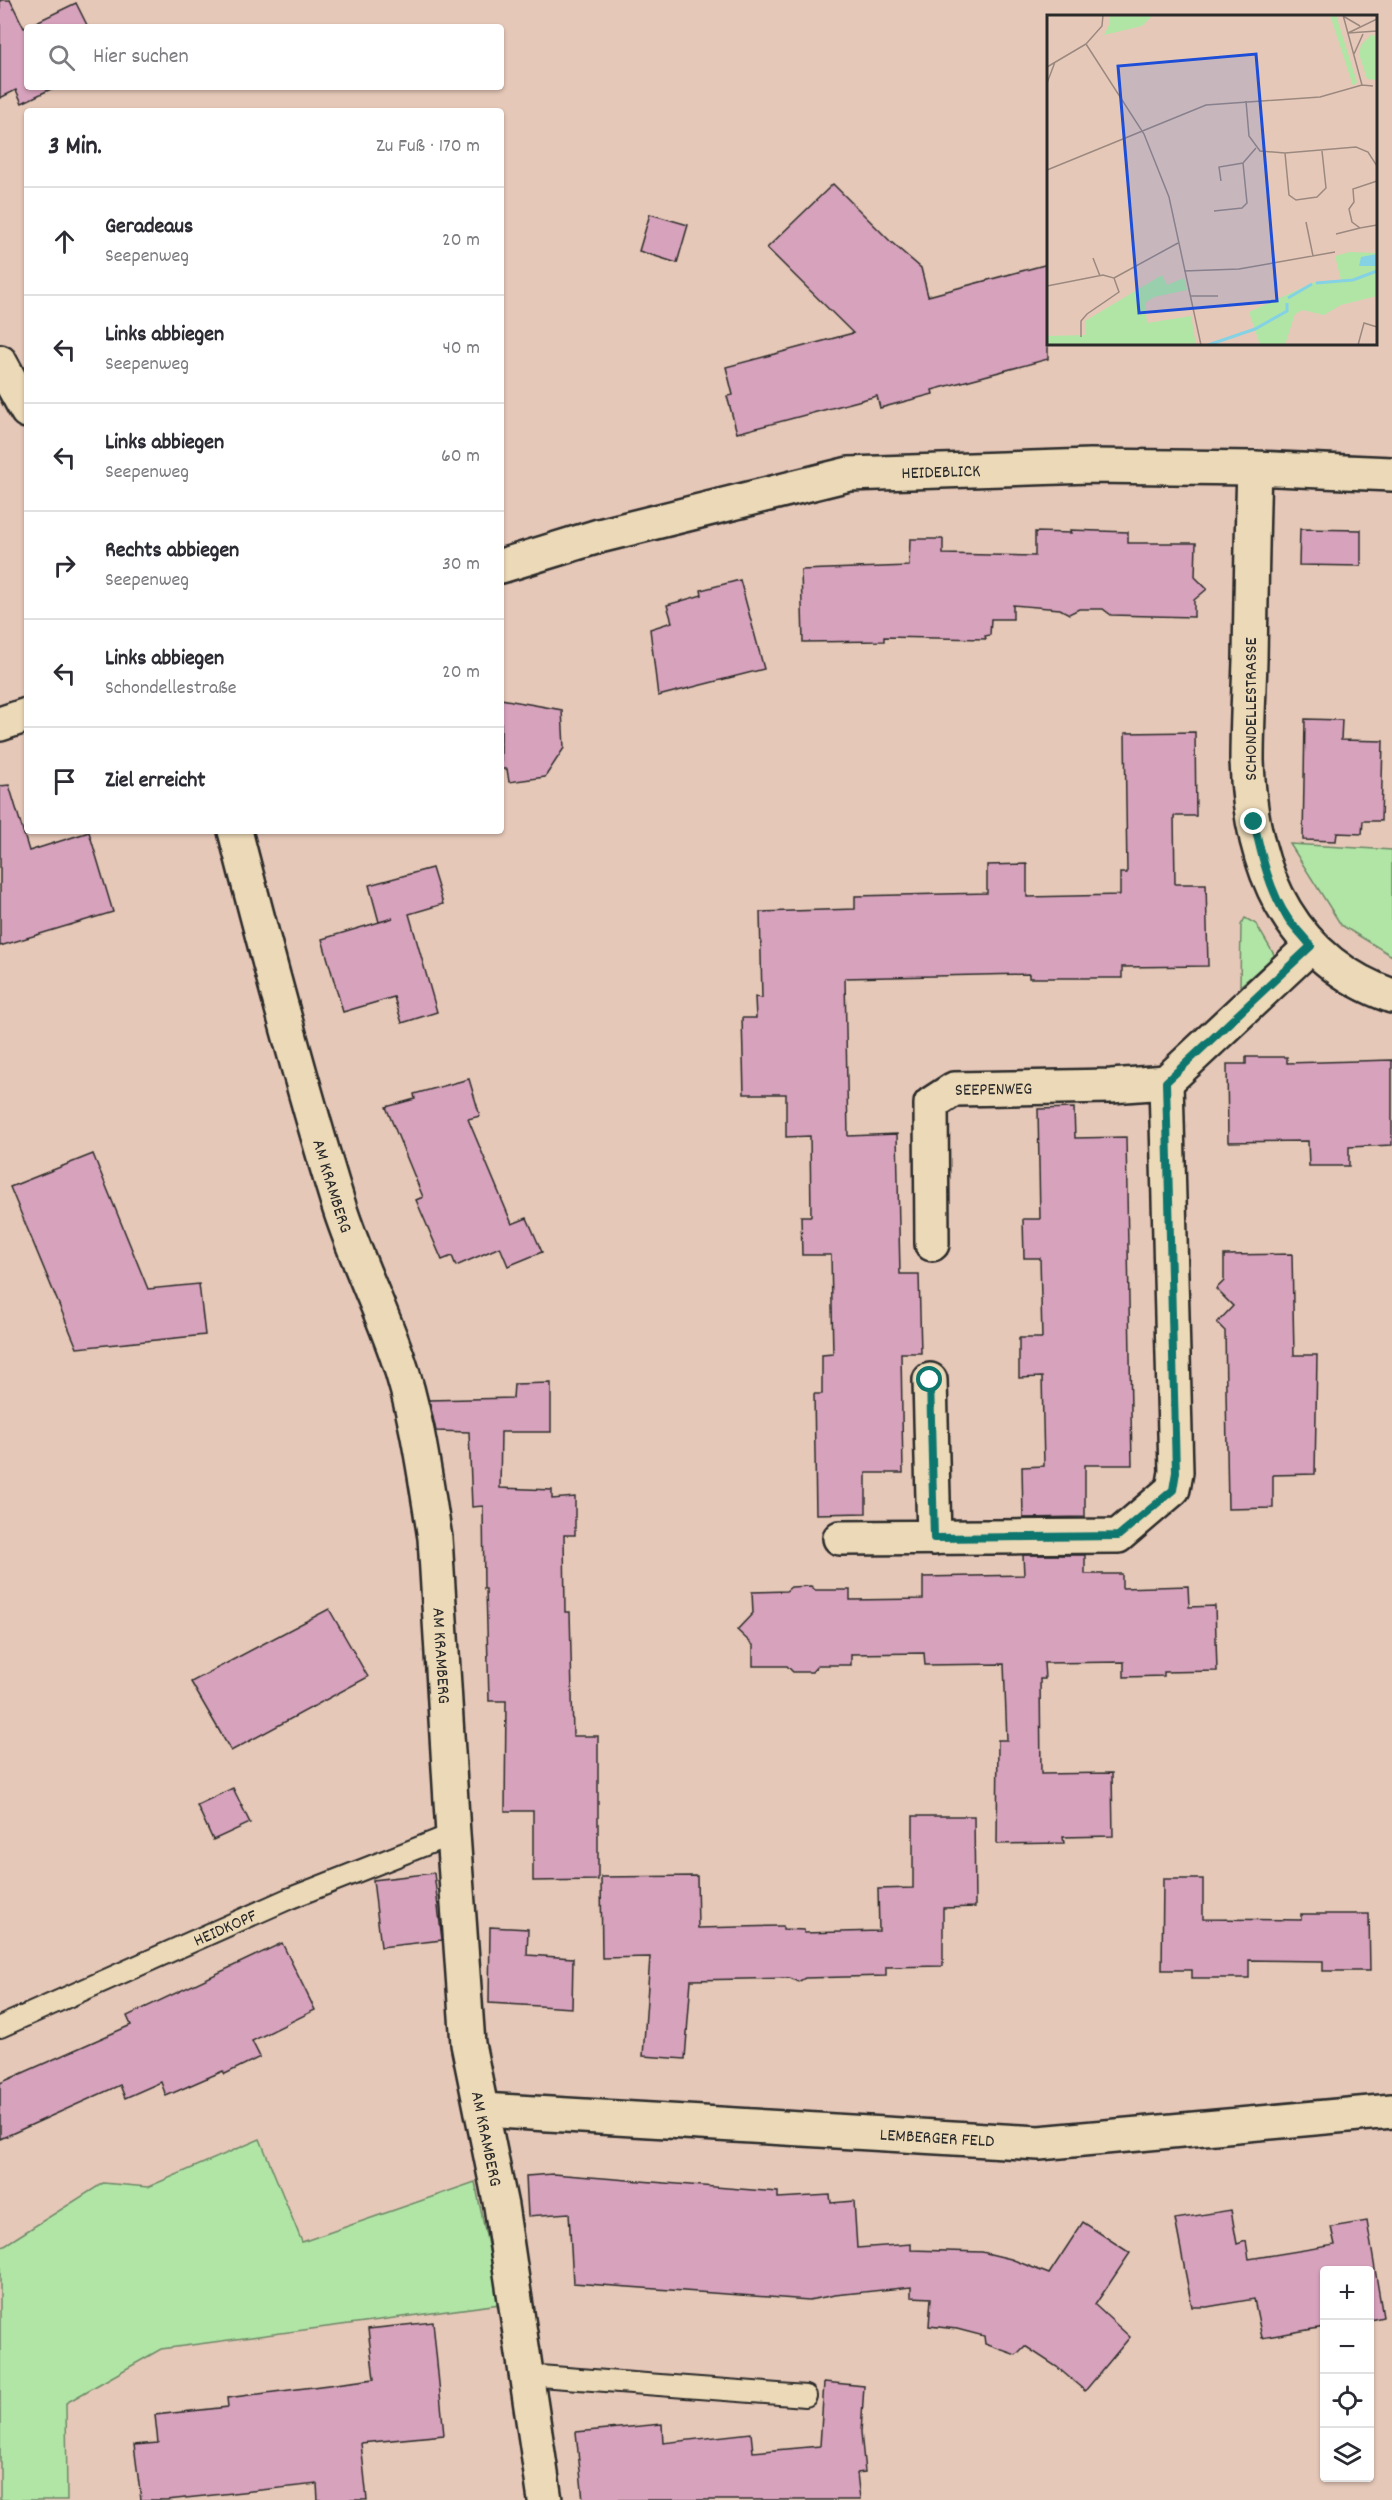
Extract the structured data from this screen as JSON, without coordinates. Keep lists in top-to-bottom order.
{
  "streets": {
    "street": [
      "HEIDEBLICK",
      "SCHONDELLESTRASSE",
      "SEEPENWEG",
      "AM KRAMBERG",
      "LEMBERGER FELD"
    ],
    "lane": ["HEIDKOPF"]
  },
  "crossings": [
    ["HEIDEBLICK", "SCHONDELLESTRASSE"],
    ["AM KRAMBERG", "HEIDKOPF"],
    ["AM KRAMBERG", "LEMBERGER FELD"]
  ],
  "page": {
    "search": "Hier suchen",
    "heading": ["3 Min.", "Zu Fuß · 170 m"],
    "list": [
      ["Geradeaus", "Seepenweg", "20 m"],
      ["Links abbiegen", "Seepenweg", "40 m"],
      ["Links abbiegen", "Seepenweg", "60 m"],
      ["Rechts abbiegen", "Seepenweg", "30 m"],
      ["Links abbiegen", "Schondellestraße", "20 m"],
      "Ziel erreicht"
    ],
    "map_buttons": ["+", "−"]
  }
}
